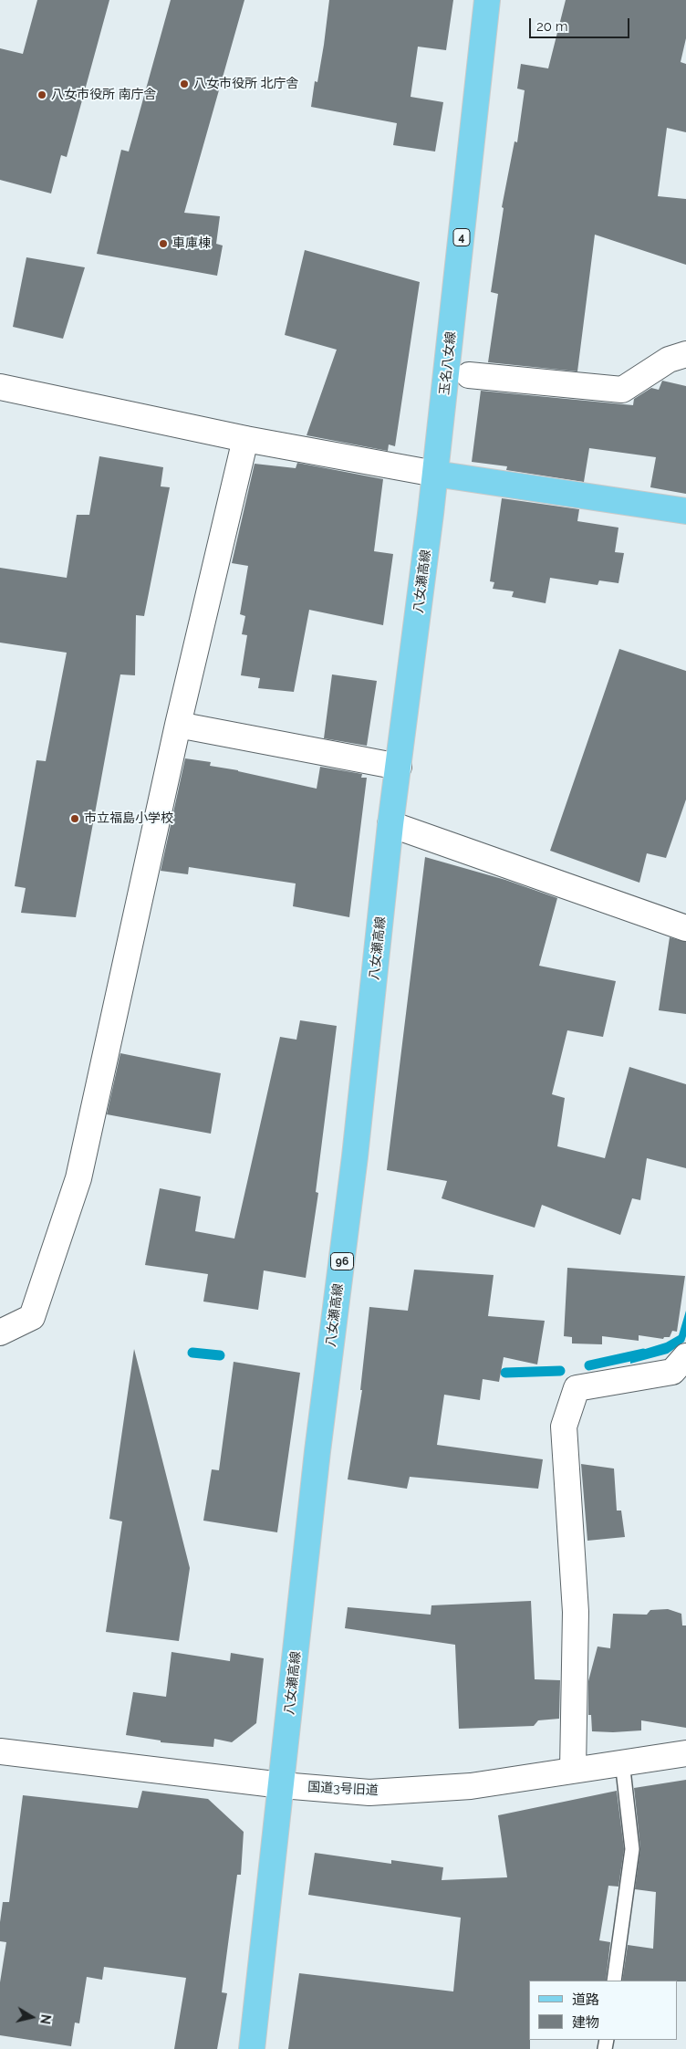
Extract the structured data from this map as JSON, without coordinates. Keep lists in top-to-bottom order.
{
  "streets": {
    "main road": [
      "4",
      "玉名八女線",
      "八女瀬高線",
      "96"
    ],
    "street": ["国道3号旧道"]
  },
  "crossings": [
    ["玉名八女線", "八女瀬高線"],
    ["八女瀬高線", "国道3号旧道"]
  ],
  "places": [
    "八女市役所 北庁舎",
    "八女市役所 南庁舎",
    "車庫棟",
    "市立福島小学校"
  ],
  "legend": ["道路", "建物"],
  "scale_bar": "20 m",
  "north": "right"
}
